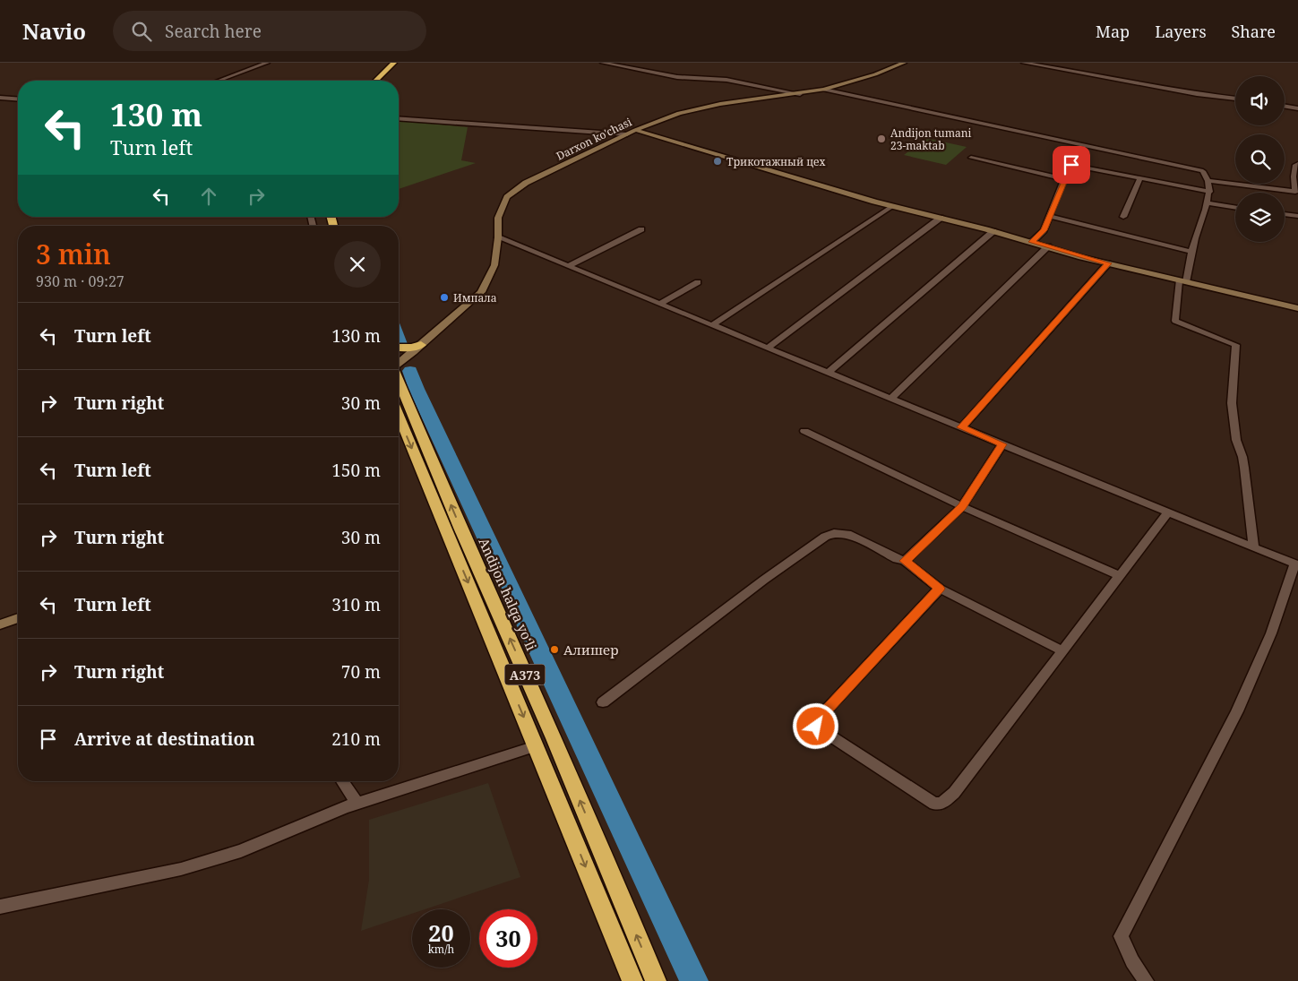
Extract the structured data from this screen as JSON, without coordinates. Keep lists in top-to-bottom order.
{
  "streets": {
    "highway": ["Andijon halqa yo‘li", "A373"],
    "main road": ["Darxon ko'chasi"]
  },
  "places": [
    "Andijon tumani 23-maktab",
    "Трикотажный цех",
    "Импала",
    "Алишер"
  ],
  "page": {
    "header": "Navio",
    "search": "Search here",
    "nav": ["Map", "Layers", "Share"],
    "turn": ["130 m", "Turn left"],
    "heading": ["3 min", "930 m · 09:27"],
    "list": [
      {
        "name": "Turn left",
        "value": "130 m"
      },
      {
        "name": "Turn right",
        "value": "30 m"
      },
      {
        "name": "Turn left",
        "value": "150 m"
      },
      {
        "name": "Turn right",
        "value": "30 m"
      },
      {
        "name": "Turn left",
        "value": "310 m"
      },
      {
        "name": "Turn right",
        "value": "70 m"
      },
      {
        "name": "Arrive at destination",
        "value": "210 m"
      }
    ],
    "speed": "20 km/h",
    "limit": "30"
  }
}
